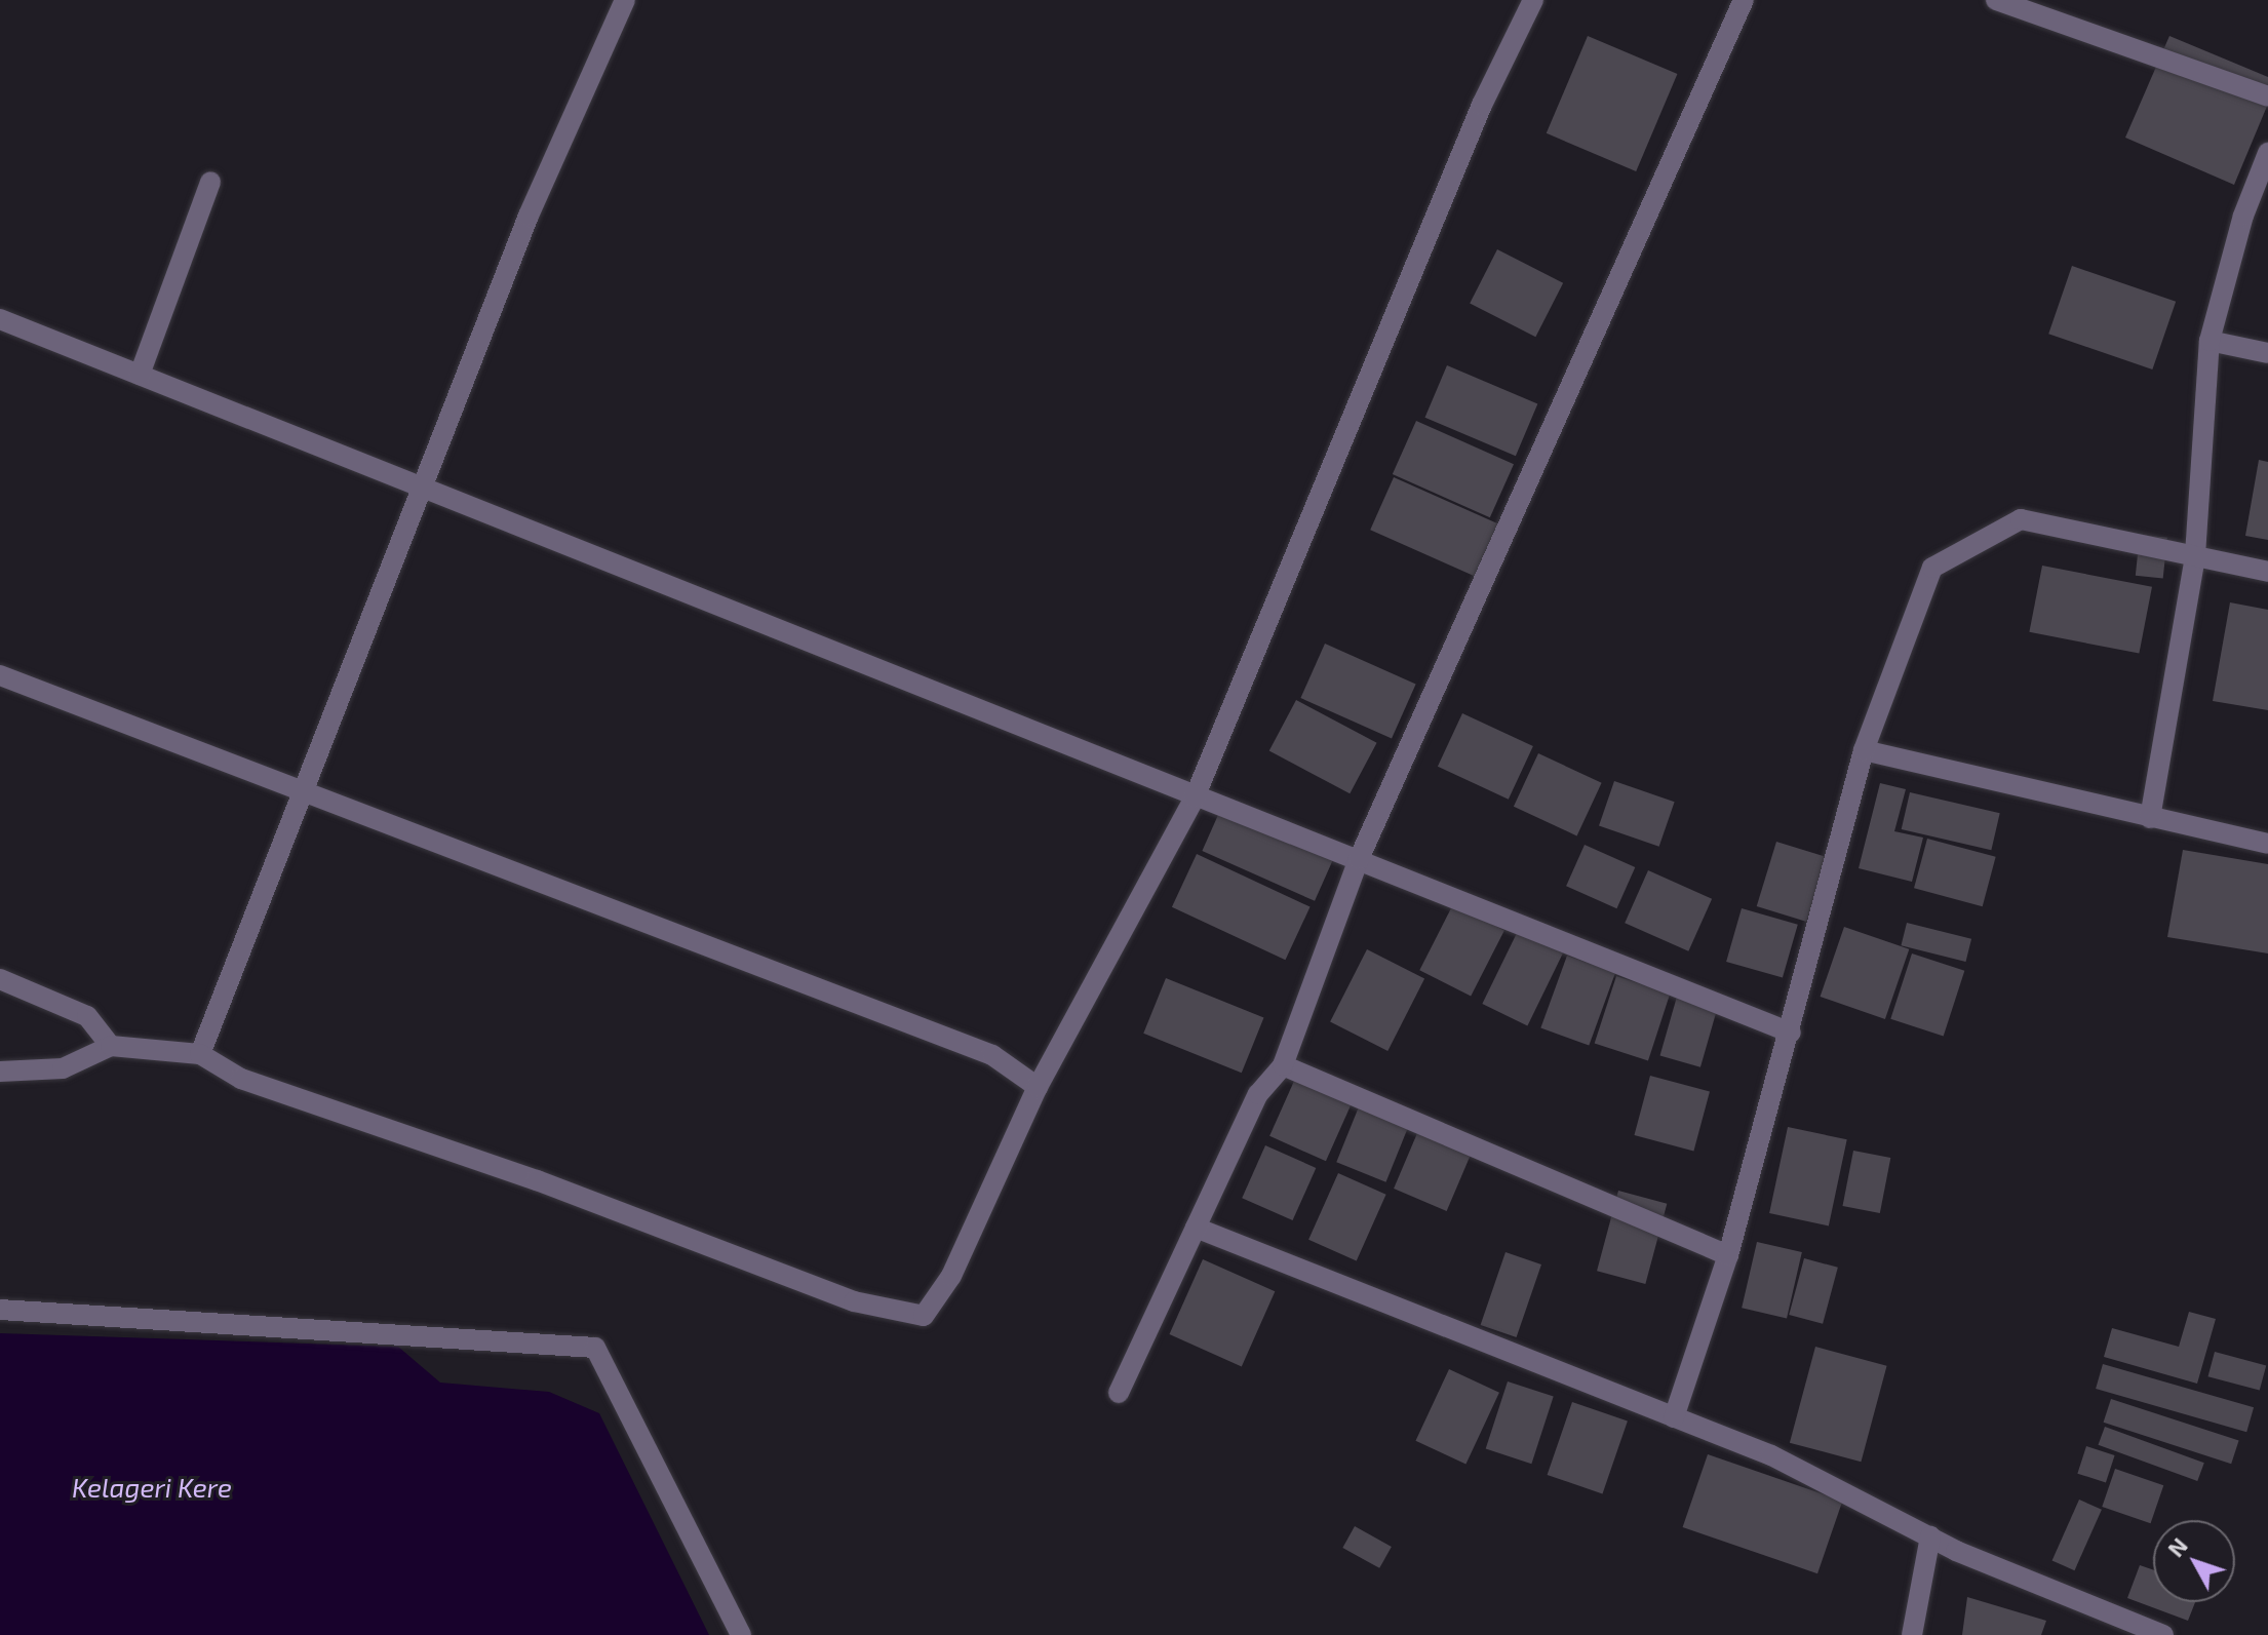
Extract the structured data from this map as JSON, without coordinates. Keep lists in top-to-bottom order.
{
  "water": ["Kelageri Kere"],
  "north": "top left"
}
